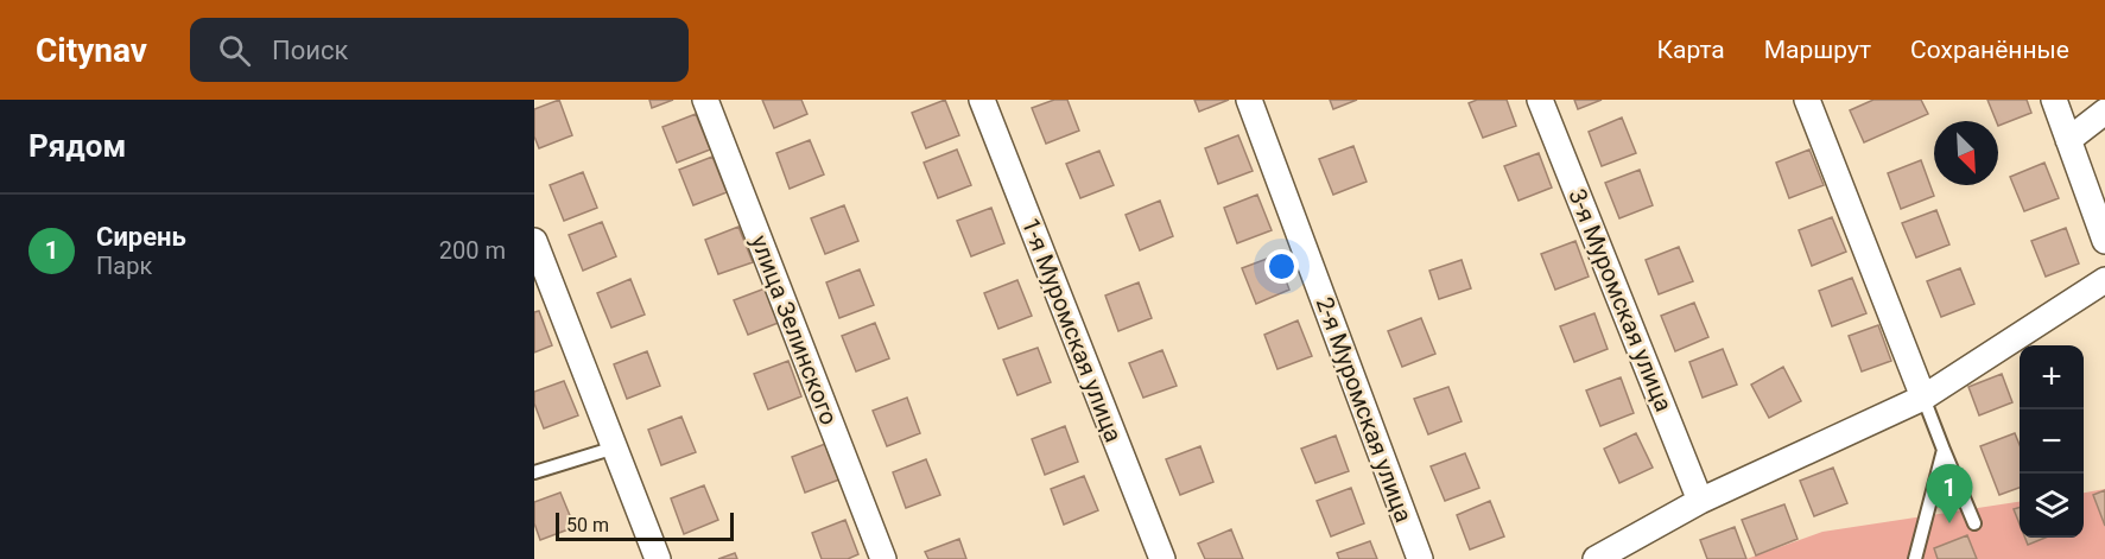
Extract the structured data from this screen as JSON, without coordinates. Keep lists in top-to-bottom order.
{
  "streets": {
    "street": [
      "3-я Муромская улица",
      "улица Зелинского",
      "1-я Муромская улица",
      "2-я Муромская улица"
    ]
  },
  "scale_bar": "50 m",
  "north": "bottom right",
  "page": {
    "header": "Citynav",
    "search": "Поиск",
    "nav": ["Карта", "Маршрут", "Сохранённые"],
    "heading": "Рядом",
    "list": [
      {
        "mark": "1",
        "name": "Сирень",
        "note": "Парк",
        "value": "200 m"
      }
    ],
    "map_buttons": ["+", "−"],
    "pins": "1",
    "scale": "50 m"
  }
}
